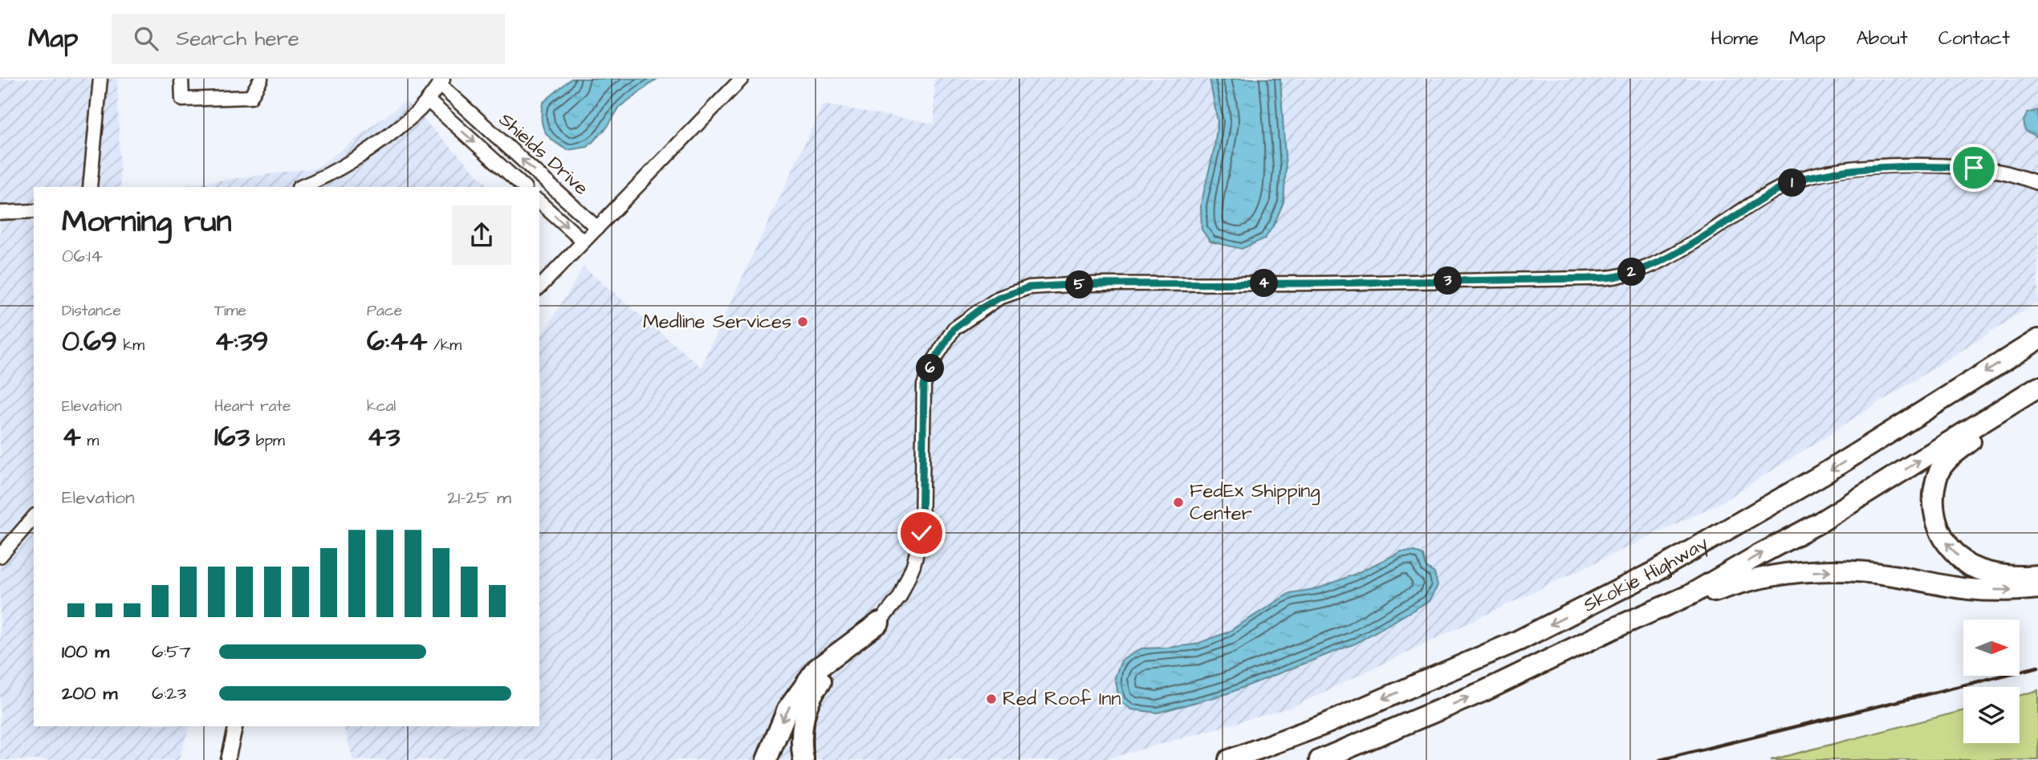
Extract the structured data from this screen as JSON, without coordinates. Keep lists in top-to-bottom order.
{
  "streets": {
    "highway": ["Skokie Highway"],
    "street": ["Shields Drive"]
  },
  "places": ["Medline Services", "FedEx Shipping Center", "Red Roof Inn"],
  "north": "right",
  "page": {
    "header": "Map",
    "search": "Search here",
    "nav": [
      "Home",
      "Map",
      "About",
      "Contact"
    ],
    "pins": [
      "1",
      "2",
      "3",
      "4",
      "5",
      "6"
    ],
    "heading": ["Morning run", "06:14"],
    "stats": [
      ["Distance", "0.69 km"],
      ["Time", "4:39"],
      ["Pace", "6:44 /km"],
      ["Elevation", "4 m"],
      ["Heart rate", "163 bpm"],
      ["kcal", "43"]
    ],
    "chart": ["Elevation", "21–25 m"],
    "list": [
      {
        "name": "100 m",
        "note": "6:57"
      },
      {
        "name": "200 m",
        "note": "6:23"
      }
    ]
  }
}
